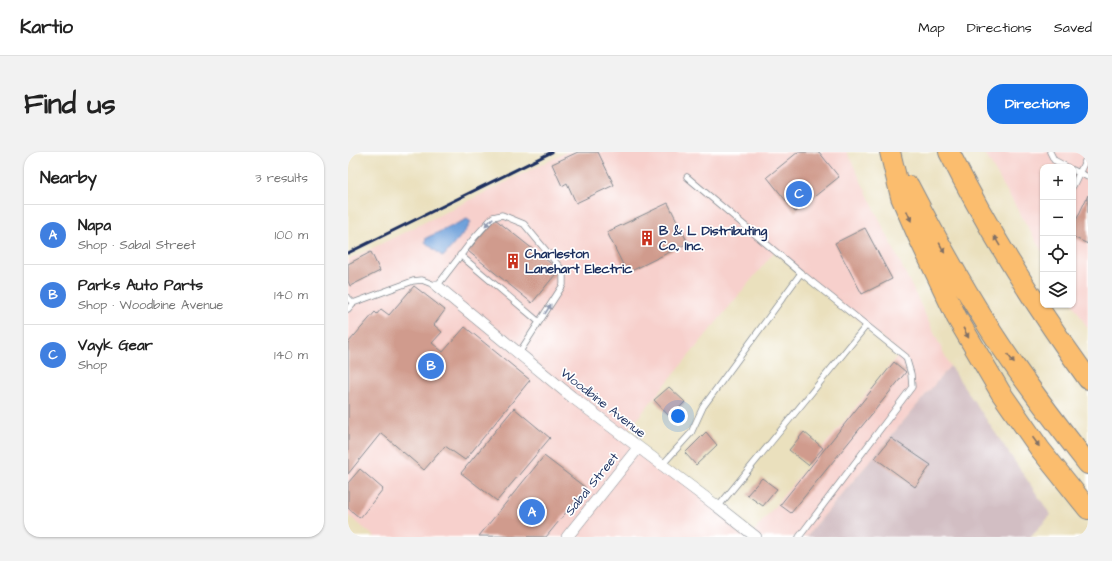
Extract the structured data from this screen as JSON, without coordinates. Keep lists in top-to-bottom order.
{
  "streets": {
    "street": ["Woodbine Avenue", "Sabal Street"]
  },
  "crossings": [
    ["Woodbine Avenue", "Sabal Street"]
  ],
  "places": {
    "building": ["B & L Distributing Co., Inc.", "Charleston Lanehart Electric"]
  },
  "page": {
    "header": "Kartio",
    "nav": ["Map", "Directions", "Saved"],
    "buttons": "Directions",
    "title": "Find us",
    "heading": ["Nearby", "3 results"],
    "map_buttons": ["+", "−"],
    "pins": ["C", "B", "A"],
    "list": [
      {
        "mark": "A",
        "name": "Napa",
        "note": "Shop · Sabal Street",
        "value": "100 m"
      },
      {
        "mark": "B",
        "name": "Parks Auto Parts",
        "note": "Shop · Woodbine Avenue",
        "value": "140 m"
      },
      {
        "mark": "C",
        "name": "Vayk Gear",
        "note": "Shop",
        "value": "140 m"
      }
    ]
  }
}
